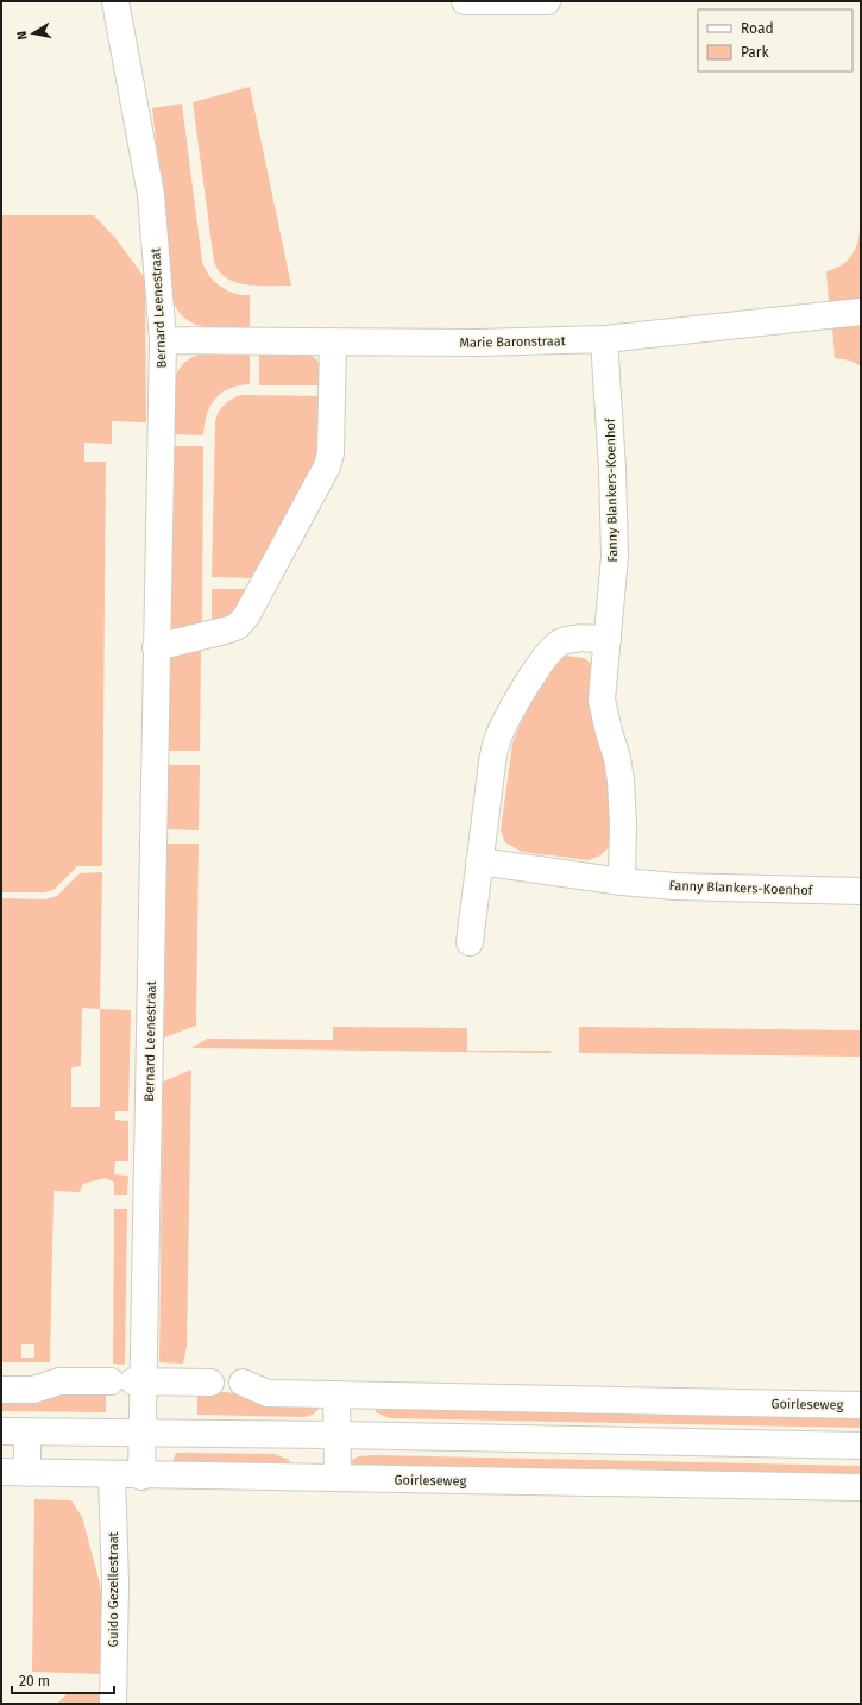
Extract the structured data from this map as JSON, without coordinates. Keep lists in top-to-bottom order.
{
  "streets": {
    "street": [
      "Bernard Leenestraat",
      "Marie Baronstraat",
      "Fanny Blankers-Koenhof",
      "Goirleseweg",
      "Guido Gezellestraat"
    ]
  },
  "crossings": [
    ["Bernard Leenestraat", "Marie Baronstraat"],
    ["Bernard Leenestraat", "Goirleseweg"],
    ["Marie Baronstraat", "Fanny Blankers-Koenhof"],
    ["Goirleseweg", "Guido Gezellestraat"]
  ],
  "legend": ["Road", "Park"],
  "scale_bar": "20 m",
  "north": "left"
}
